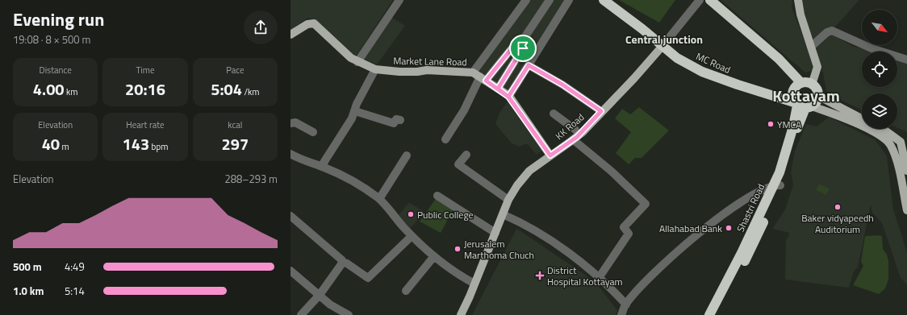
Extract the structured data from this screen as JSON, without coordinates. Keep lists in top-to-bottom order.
{
  "streets": {
    "highway": ["MC Road", "Shastri Road"],
    "main road": ["Market Lane Road", "KK Road"]
  },
  "crossings": [
    ["Market Lane Road", "KK Road"],
    ["MC Road", "KK Road"],
    ["MC Road", "Shastri Road"]
  ],
  "districts": ["Central junction", "Kottayam"],
  "places": {
    "other": [
      "YMCA",
      "Baker vidyapeedh Auditorium",
      "Public College",
      "Allahabad Bank",
      "Jerusalem Marthoma Chuch"
    ],
    "health": ["District Hospital Kottayam"]
  },
  "north": "bottom right",
  "page": {
    "heading": ["Evening run", "19:08 · 8 × 500 m"],
    "stats": [
      ["Distance", "4.00 km"],
      ["Time", "20:16"],
      ["Pace", "5:04 /km"],
      ["Elevation", "40 m"],
      ["Heart rate", "143 bpm"],
      ["kcal", "297"]
    ],
    "chart": ["Elevation", "288–293 m"],
    "list": [
      {
        "name": "500 m",
        "note": "4:49"
      },
      {
        "name": "1.0 km",
        "note": "5:14"
      }
    ]
  }
}
